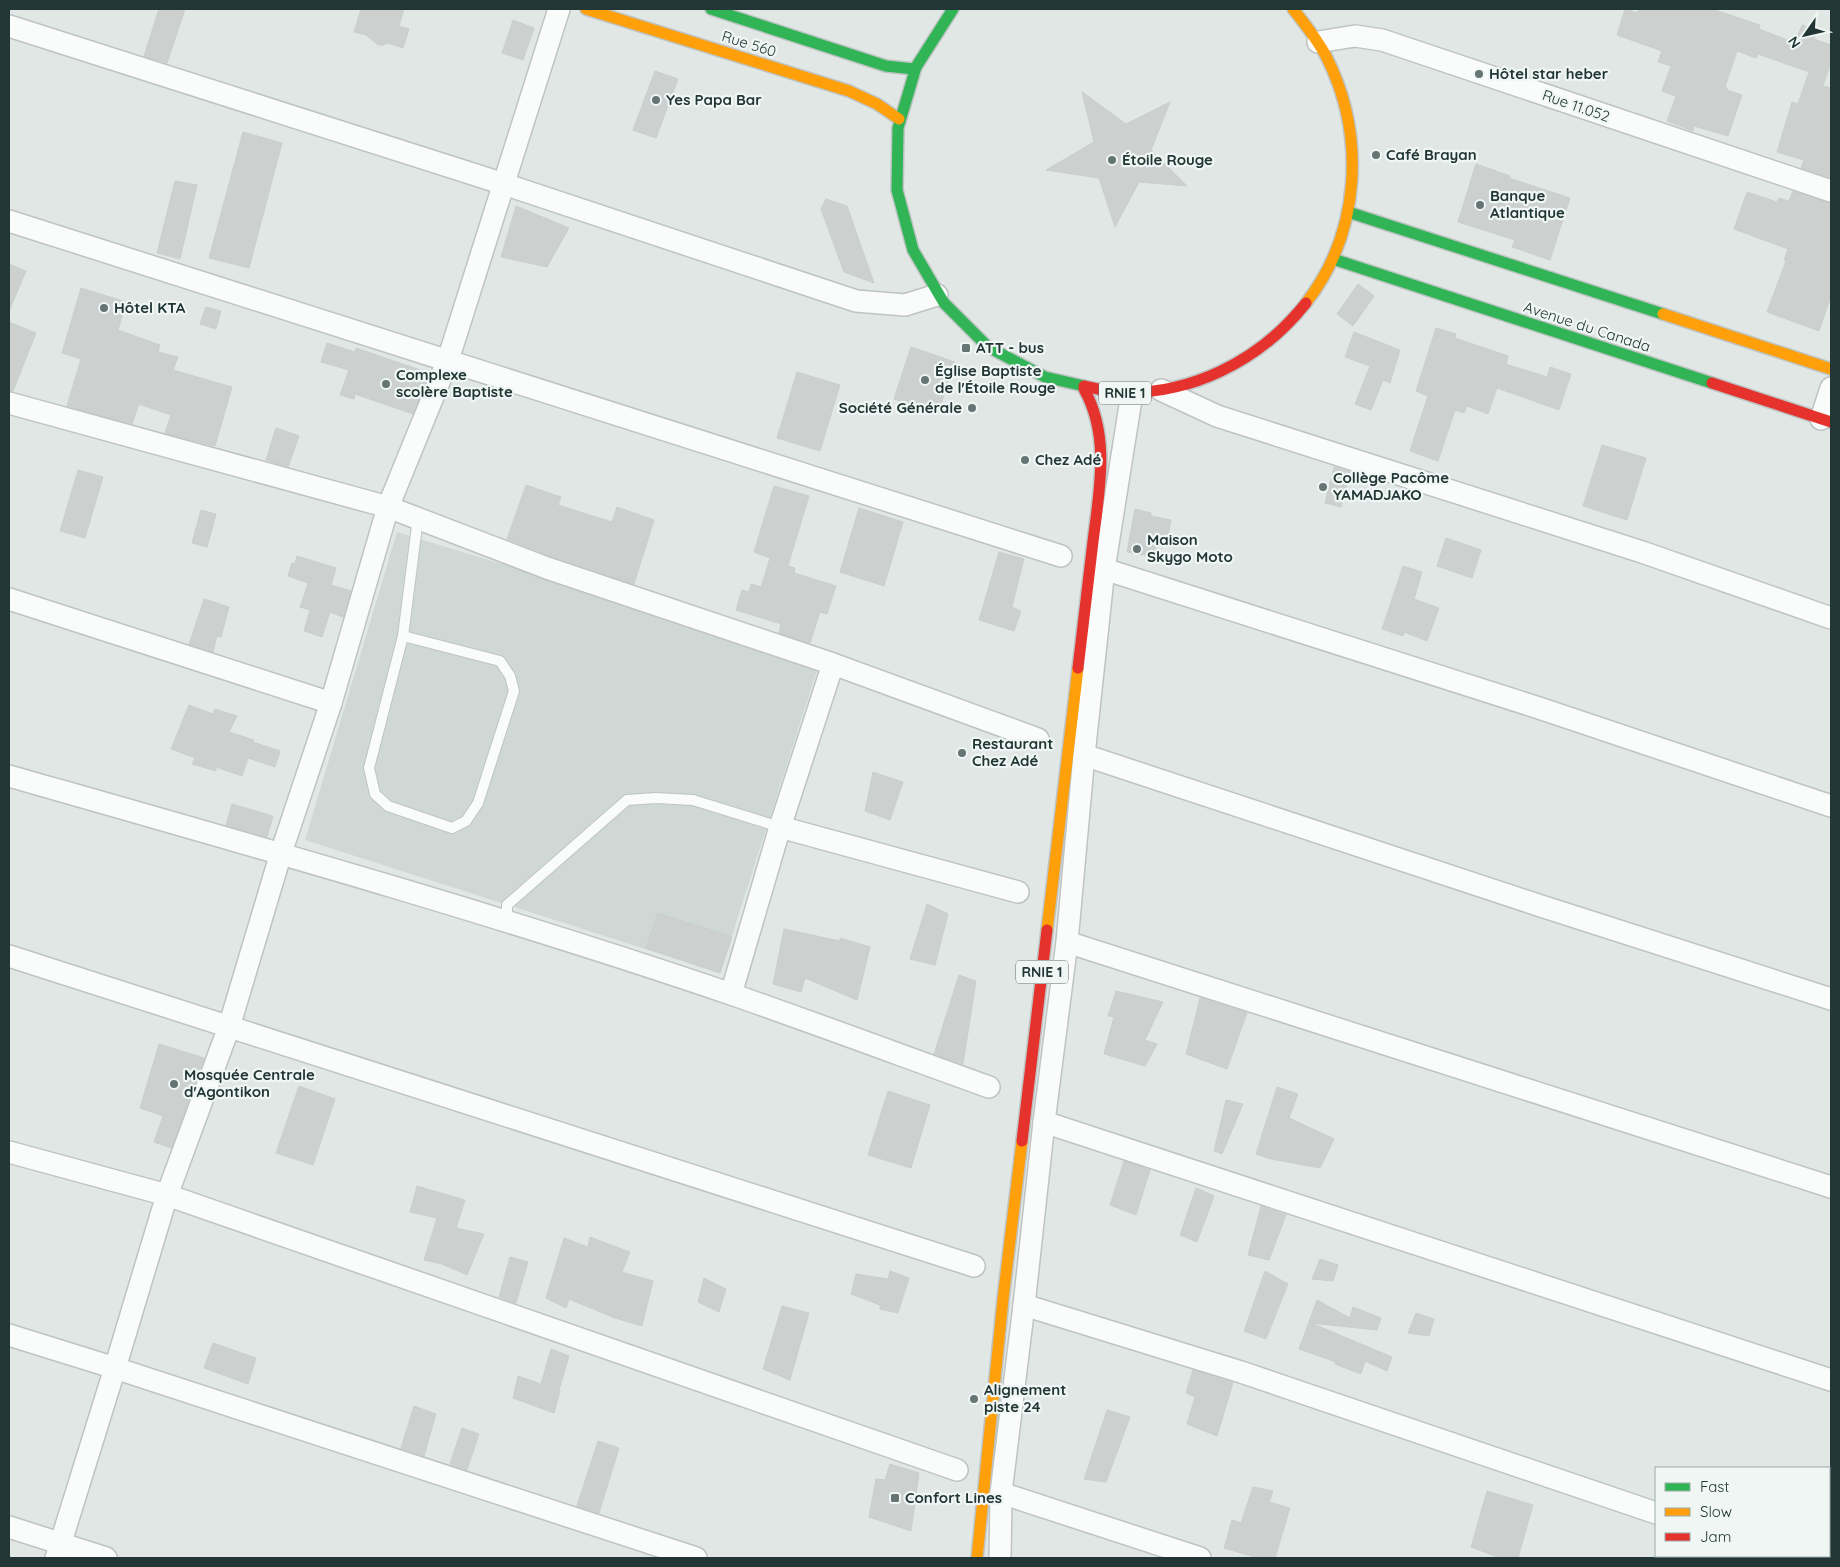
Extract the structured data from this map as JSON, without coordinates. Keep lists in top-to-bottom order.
{
  "streets": {
    "main road": ["Rue 560", "Avenue du Canada", "RNIE 1"],
    "street": ["Rue 11.052"]
  },
  "crossings": [
    ["Rue 560", "RNIE 1"],
    ["Rue 11.052", "RNIE 1"],
    ["Avenue du Canada", "RNIE 1"]
  ],
  "places": {
    "other": [
      "Hôtel star heber",
      "Yes Papa Bar",
      "Café Brayan",
      "Étoile Rouge",
      "Banque Atlantique",
      "Hôtel KTA",
      "Église Baptiste de l'Étoile Rouge",
      "Complexe scolère Baptiste",
      "Société Générale",
      "Chez Adé",
      "Collège Pacôme YAMADJAKO",
      "Maison Skygo Moto",
      "Restaurant Chez Adé",
      "Mosquée Centrale d'Agontikon",
      "Alignement piste 24"
    ],
    "transit": ["ATT - bus", "Confort Lines"]
  },
  "legend": ["Fast", "Slow", "Jam"],
  "north": "bottom left"
}
